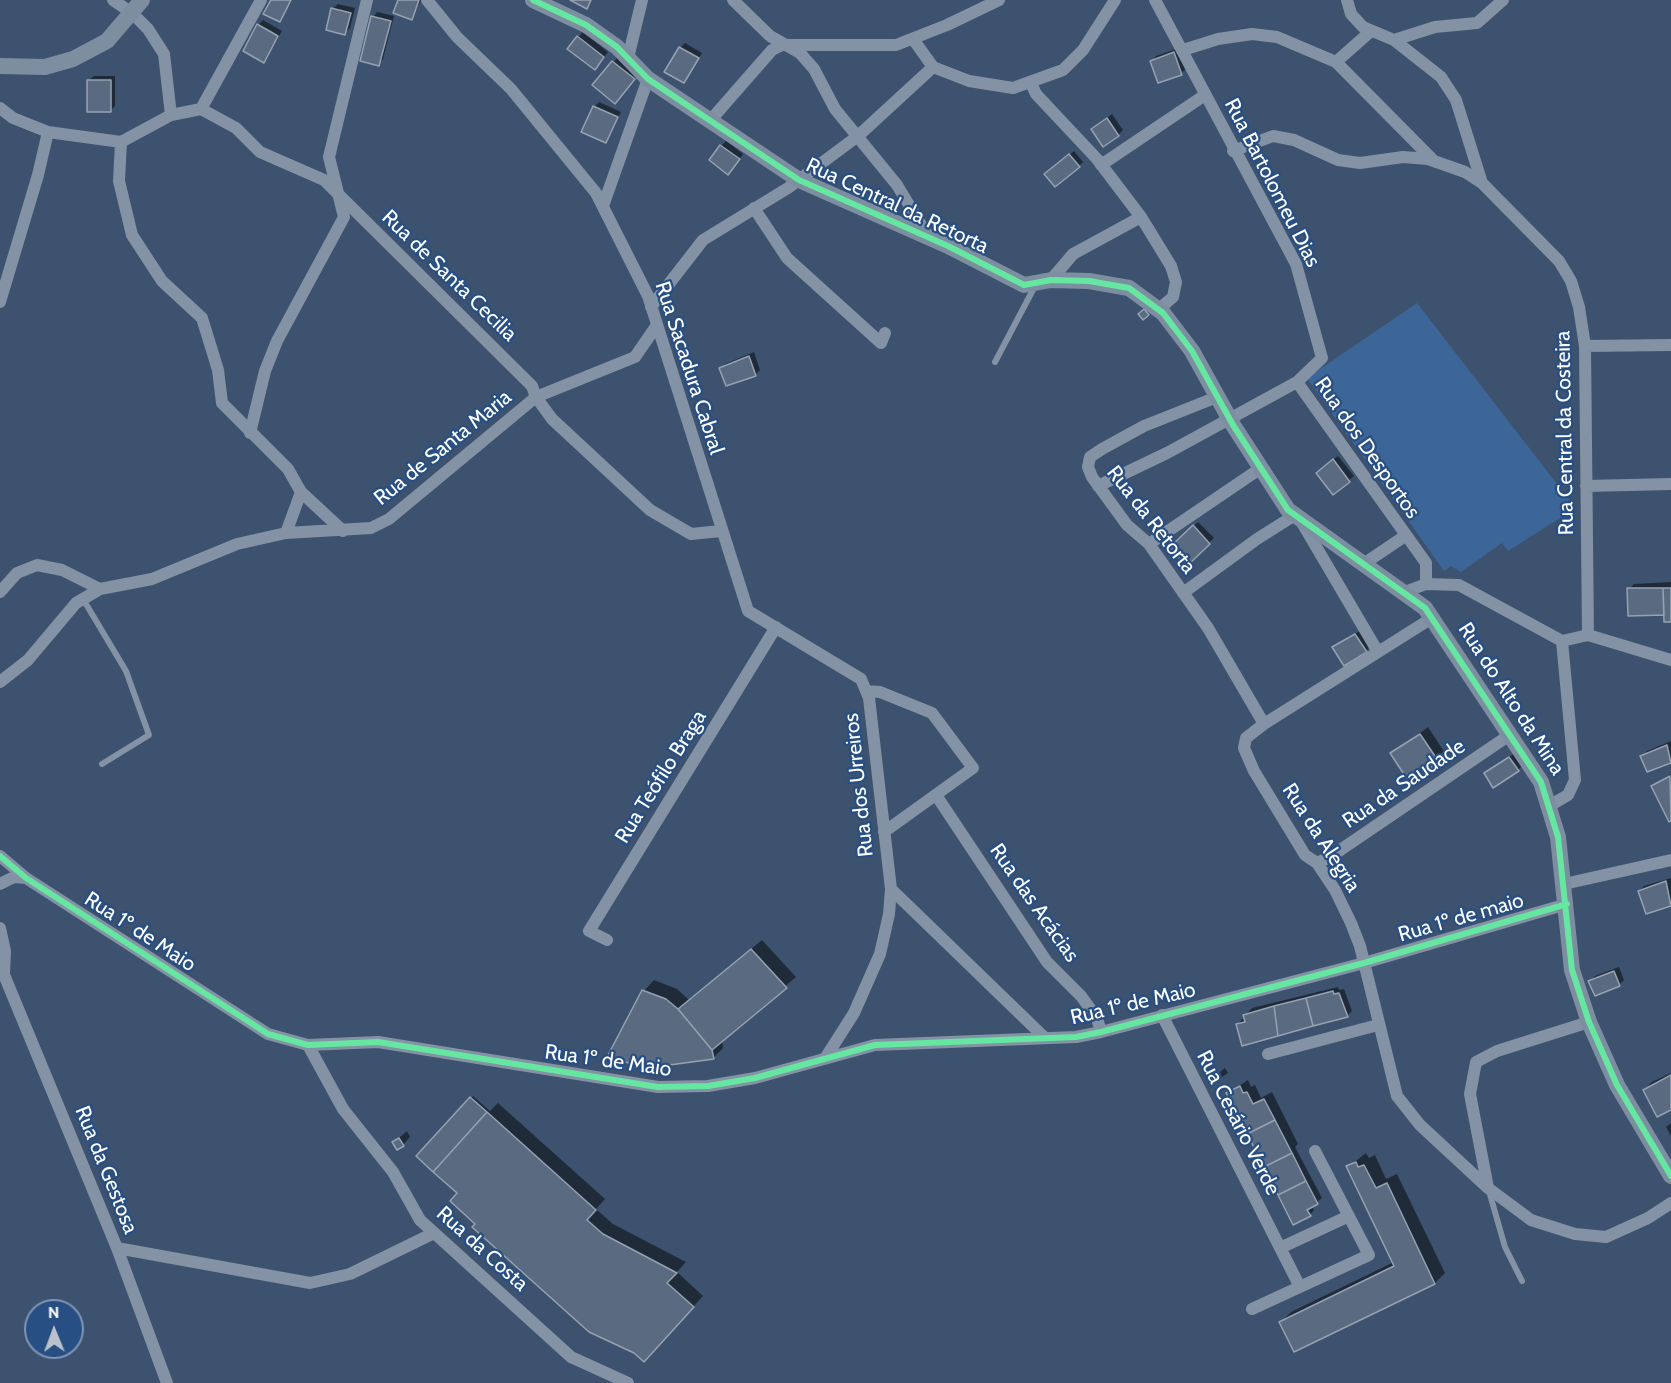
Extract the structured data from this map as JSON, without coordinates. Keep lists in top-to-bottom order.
{
  "streets": {
    "street": [
      "Rua Bartolomeu Dias",
      "Rua Central da Retorta",
      "Rua de Santa Cecilia",
      "Rua Sacadura Cabral",
      "Rua Central da Costeira",
      "Rua de Santa Maria",
      "Rua dos Desportos",
      "Rua da Retorta",
      "Rua do Alto da Mina",
      "Rua Teófilo Braga",
      "Rua da Saudade",
      "Rua dos Urreiros",
      "Rua da Alegria",
      "Rua das Acácias",
      "Rua 1º de maio",
      "Rua 1º de Maio",
      "Rua Cesário Verde",
      "Rua da Gestosa",
      "Rua da Costa"
    ]
  },
  "crossings": [
    ["Rua Bartolomeu Dias", "Rua dos Desportos"],
    ["Rua Central da Retorta", "Rua dos Desportos"],
    ["Rua Central da Retorta", "Rua da Retorta"],
    ["Rua Central da Retorta", "Rua do Alto da Mina"],
    ["Rua Central da Retorta", "Rua da Alegria"],
    ["Rua de Santa Cecilia", "Rua Sacadura Cabral"],
    ["Rua de Santa Cecilia", "Rua de Santa Maria"],
    ["Rua de Santa Cecilia", "Rua dos Urreiros"],
    ["Rua Sacadura Cabral", "Rua de Santa Maria"],
    ["Rua Sacadura Cabral", "Rua dos Urreiros"],
    ["Rua da Retorta", "Rua da Alegria"],
    ["Rua do Alto da Mina", "Rua da Saudade"],
    ["Rua do Alto da Mina", "Rua da Alegria"],
    ["Rua do Alto da Mina", "Rua 1º de maio"],
    ["Rua Teófilo Braga", "Rua dos Urreiros"],
    ["Rua da Saudade", "Rua da Alegria"],
    ["Rua dos Urreiros", "Rua 1º de Maio"],
    ["Rua da Alegria", "Rua 1º de maio"],
    ["Rua da Alegria", "Rua 1º de Maio"],
    ["Rua das Acácias", "Rua 1º de Maio"],
    ["Rua 1º de maio", "Rua 1º de Maio"],
    ["Rua 1º de Maio", "Rua Cesário Verde"],
    ["Rua 1º de Maio", "Rua da Costa"]
  ],
  "north": "top"
}
